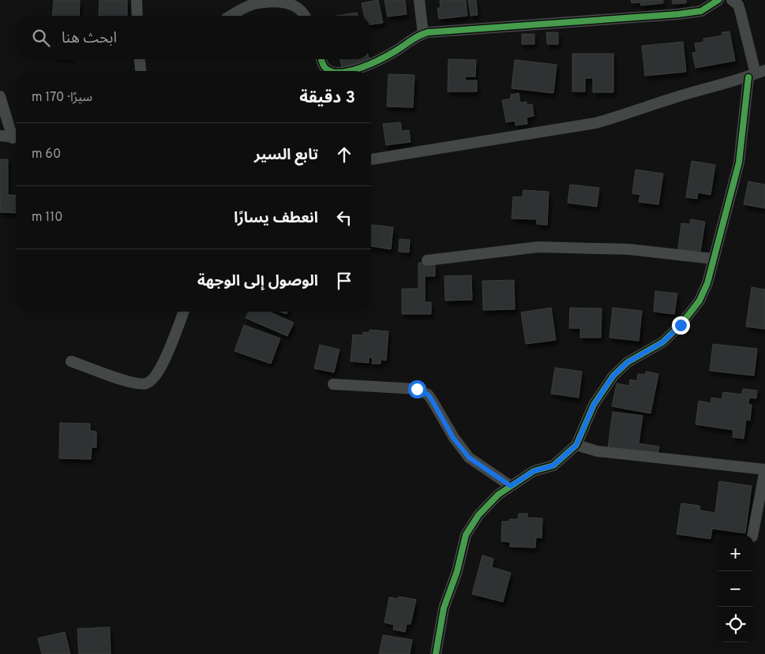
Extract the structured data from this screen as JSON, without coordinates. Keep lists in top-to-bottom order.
{
  "page": {
    "search": "ابحث هنا",
    "heading": ["3 دقيقة", "سيرًا · 170 m"],
    "list": [
      ["تابع السير", "60 m"],
      ["انعطف يسارًا", "110 m"],
      "الوصول إلى الوجهة"
    ],
    "map_buttons": ["+", "−"]
  }
}
